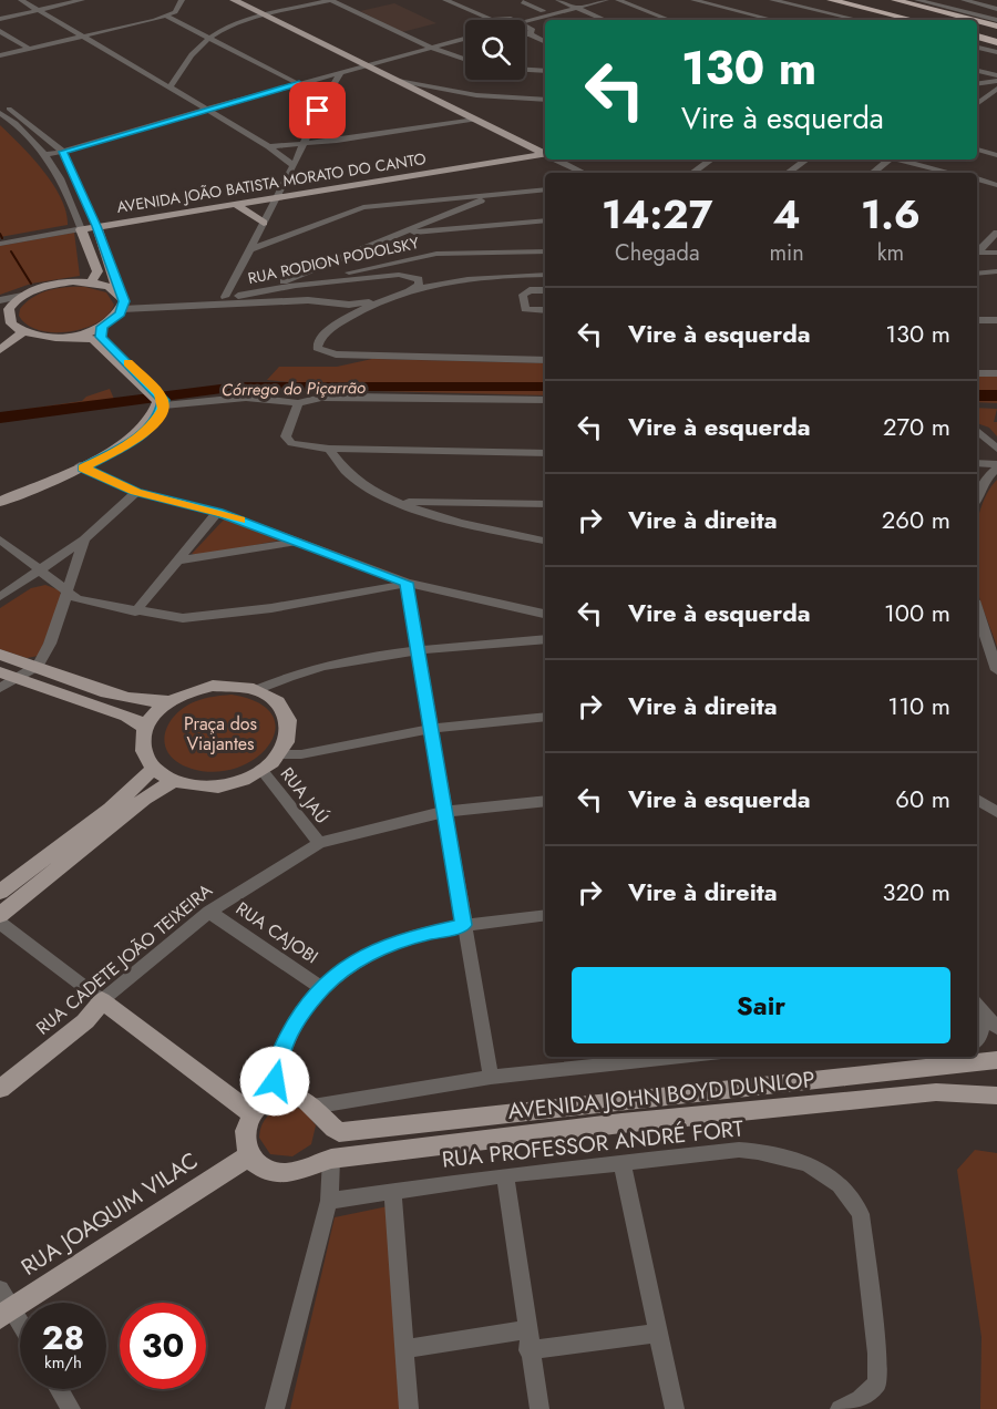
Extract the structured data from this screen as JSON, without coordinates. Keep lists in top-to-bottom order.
{
  "streets": {
    "main road": [
      "AVENIDA JOÃO BATISTA MORATO DO CANTO",
      "RUA CADETE JOÃO TEIXEIRA",
      "AVENIDA JOHN BOYD DUNLOP",
      "RUA JOAQUIM VILAC"
    ],
    "street": [
      "RUA RODION PODOLSKY",
      "RUA JAÚ",
      "RUA CAJOBI",
      "RUA PROFESSOR ANDRÉ FORT"
    ]
  },
  "crossings": [
    ["RUA JAÚ", "RUA CADETE JOÃO TEIXEIRA"],
    ["RUA CAJOBI", "RUA CADETE JOÃO TEIXEIRA"],
    ["AVENIDA JOHN BOYD DUNLOP", "RUA JOAQUIM VILAC"]
  ],
  "water": ["Córrego do Piçarrão"],
  "parks": ["Praça dos Viajantes"],
  "page": {
    "turn": ["130 m", "Vire à esquerda"],
    "eta": [
      "14:27",
      "Chegada",
      "4",
      "min",
      "1.6",
      "km"
    ],
    "list": [
      {
        "name": "Vire à esquerda",
        "value": "130 m"
      },
      {
        "name": "Vire à esquerda",
        "value": "270 m"
      },
      {
        "name": "Vire à direita",
        "value": "260 m"
      },
      {
        "name": "Vire à esquerda",
        "value": "100 m"
      },
      {
        "name": "Vire à direita",
        "value": "110 m"
      },
      {
        "name": "Vire à esquerda",
        "value": "60 m"
      },
      {
        "name": "Vire à direita",
        "value": "320 m"
      }
    ],
    "buttons": "Sair",
    "speed": "28 km/h",
    "limit": "30"
  }
}
